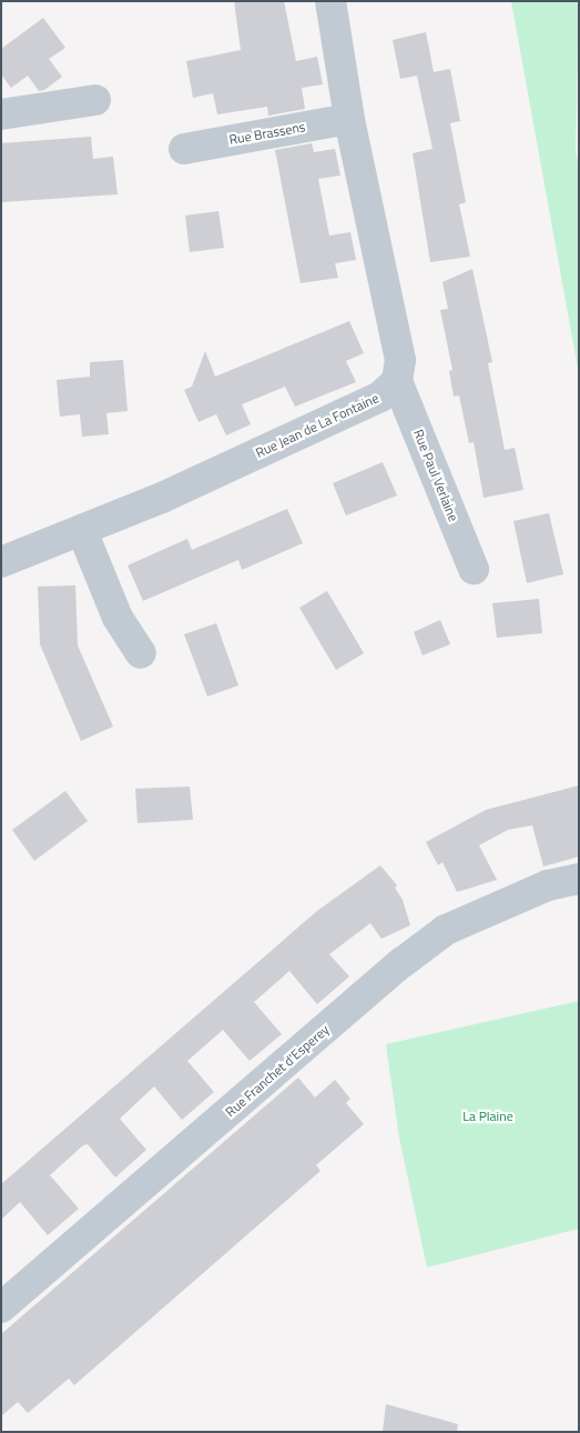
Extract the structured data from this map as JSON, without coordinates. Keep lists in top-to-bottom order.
{
  "streets": {
    "street": [
      "Rue Brassens",
      "Rue Jean de La Fontaine",
      "Rue Paul Verlaine",
      "Rue Franchet d'Esperey"
    ]
  },
  "crossings": [
    ["Rue Jean de La Fontaine", "Rue Paul Verlaine"]
  ],
  "parks": ["La Plaine"]
}
